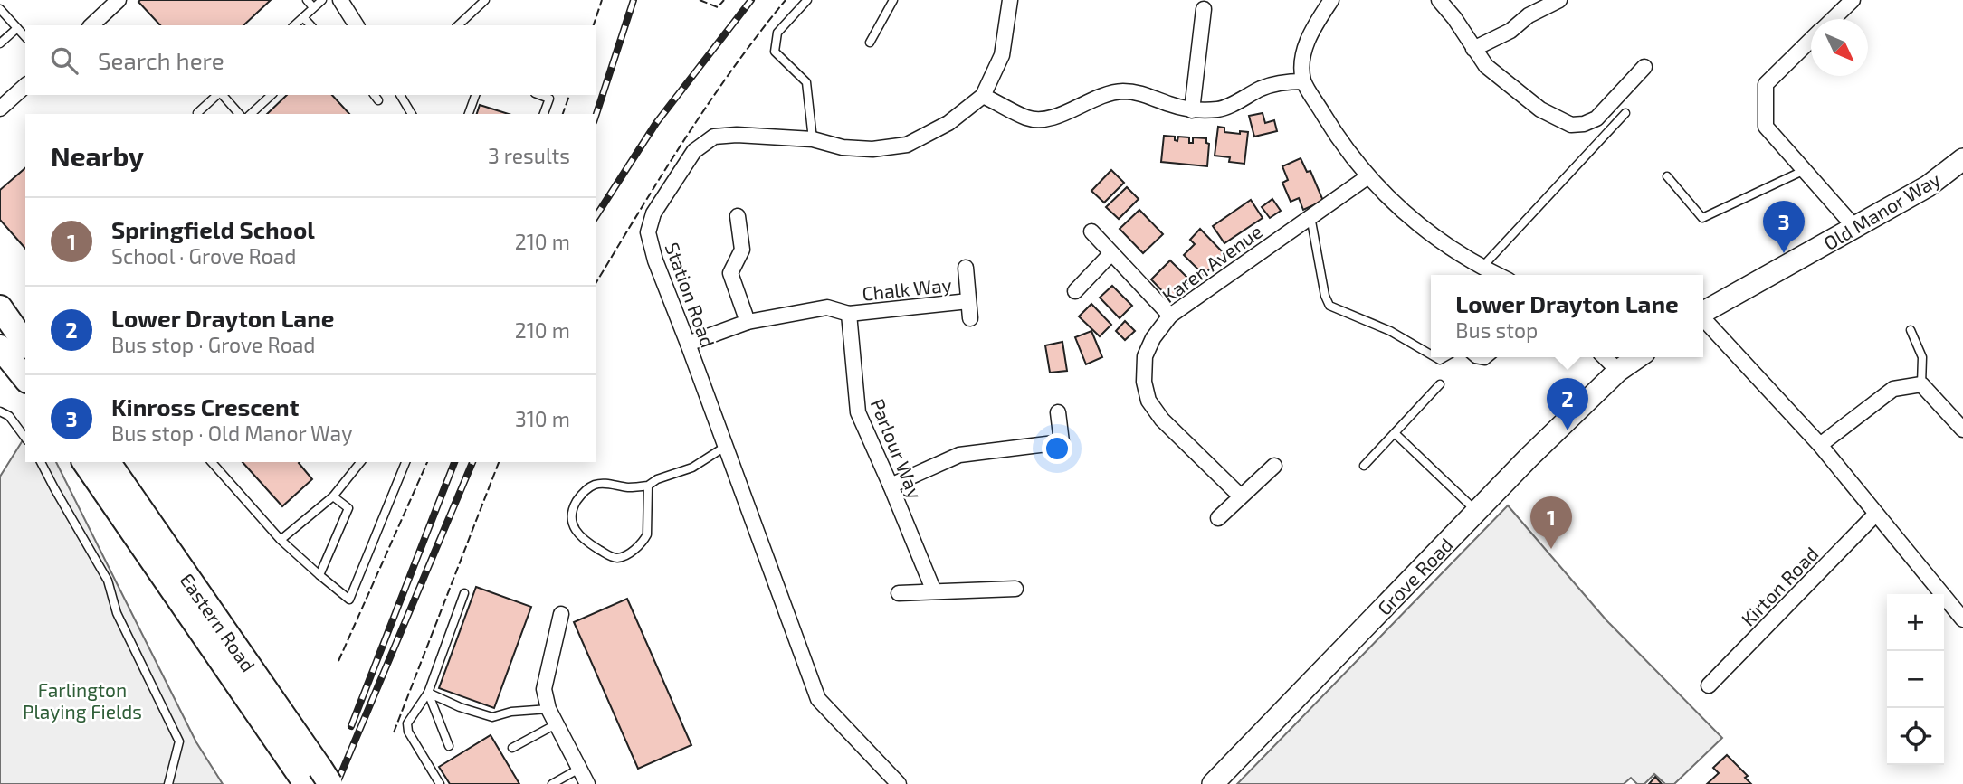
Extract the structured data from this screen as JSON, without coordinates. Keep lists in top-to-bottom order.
{
  "streets": {
    "main road": ["Eastern Road"],
    "street": [
      "Old Manor Way",
      "Karen Avenue",
      "Chalk Way",
      "Station Road",
      "Parlour Way",
      "Grove Road",
      "Kirton Road"
    ]
  },
  "crossings": [
    ["Chalk Way", "Parlour Way"]
  ],
  "parks": ["Farlington Playing Fields"],
  "north": "bottom right",
  "page": {
    "search": "Search here",
    "heading": ["Nearby", "3 results"],
    "list": [
      {
        "mark": "1",
        "name": "Springfield School",
        "note": "School · Grove Road",
        "value": "210 m"
      },
      {
        "mark": "2",
        "name": "Lower Drayton Lane",
        "note": "Bus stop · Grove Road",
        "value": "210 m"
      },
      {
        "mark": "3",
        "name": "Kinross Crescent",
        "note": "Bus stop · Old Manor Way",
        "value": "310 m"
      }
    ],
    "pins": ["3", "2", "1"],
    "popup": ["Lower Drayton Lane", "Bus stop"],
    "map_buttons": ["+", "−"]
  }
}
